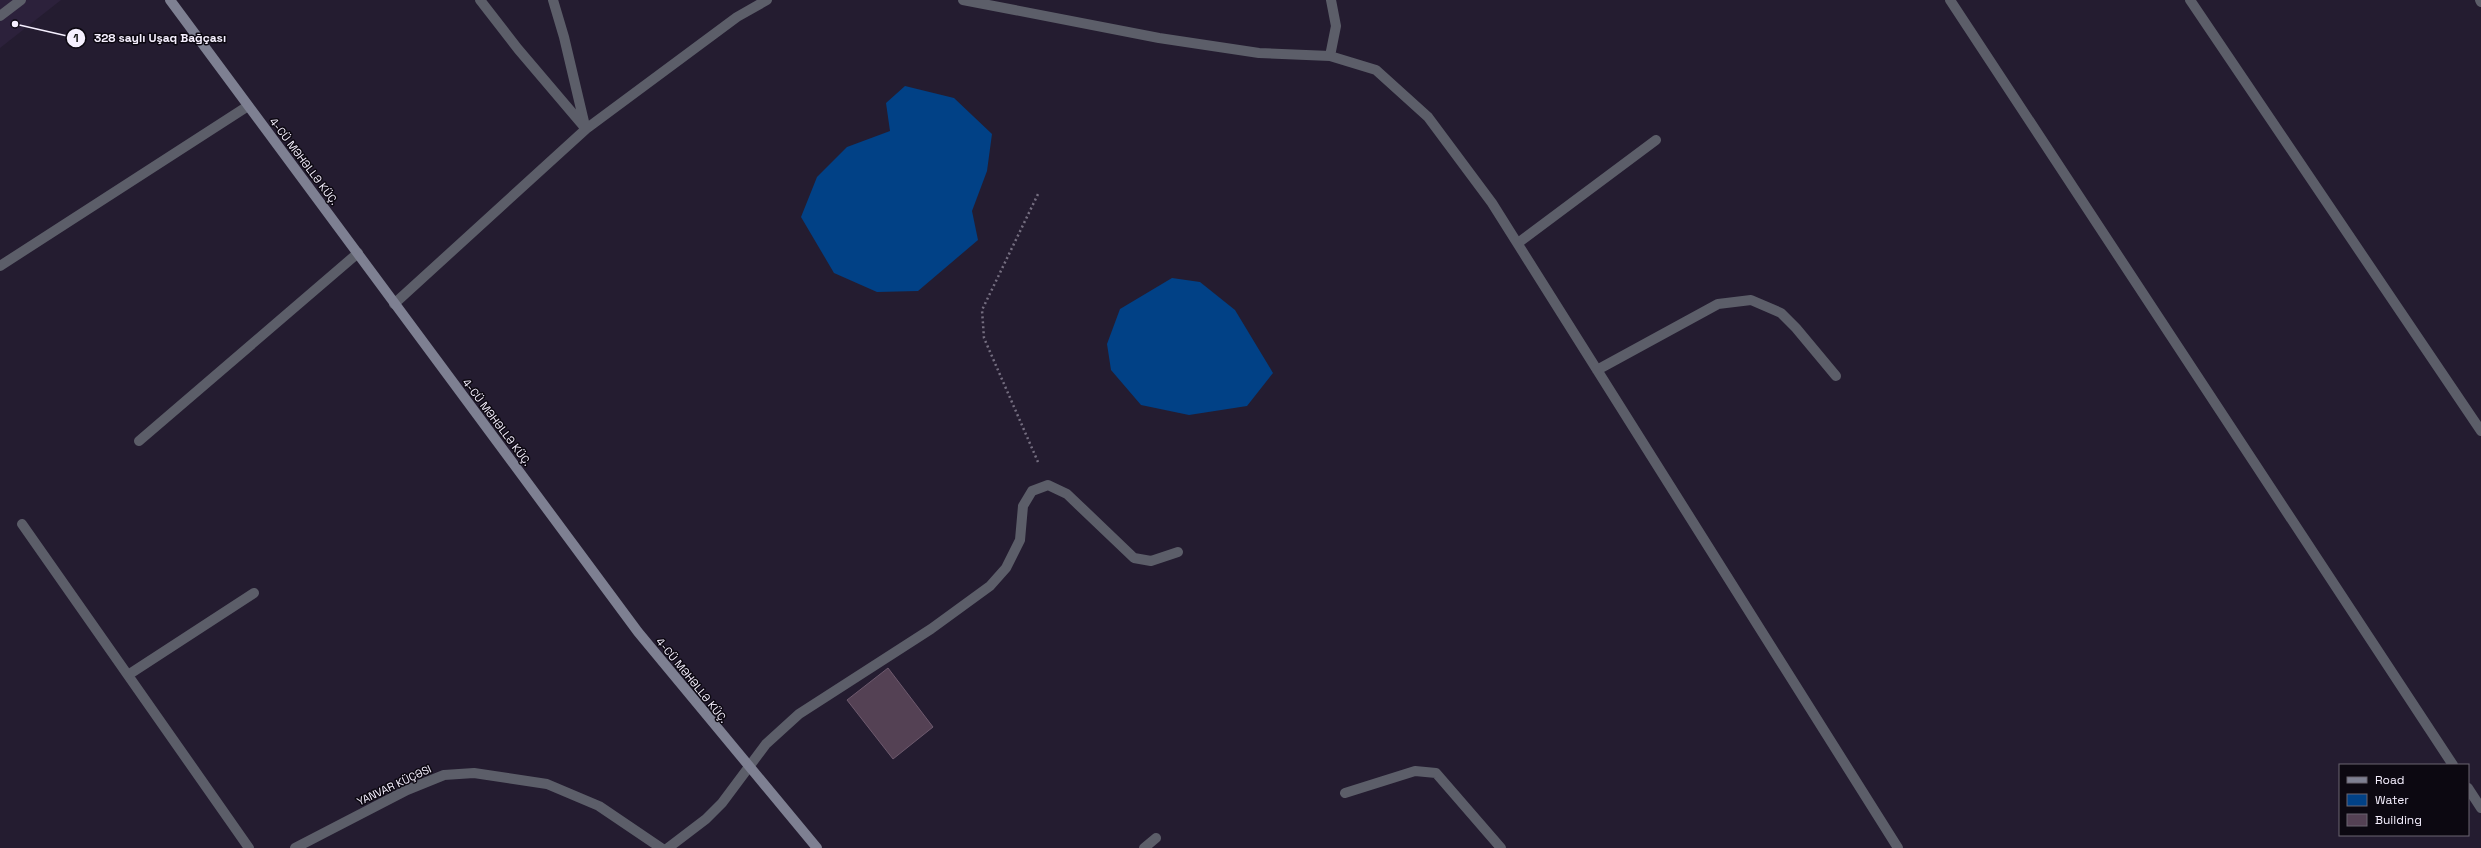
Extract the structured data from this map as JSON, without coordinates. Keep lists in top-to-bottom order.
{
  "streets": {
    "street": ["4-CÜ MƏHƏLLƏ KÜÇ.", "YANVAR KÜÇƏSI"]
  },
  "places": ["328 saylı Uşaq Bağçası"],
  "legend": ["Road", "Water", "Building"]
}
